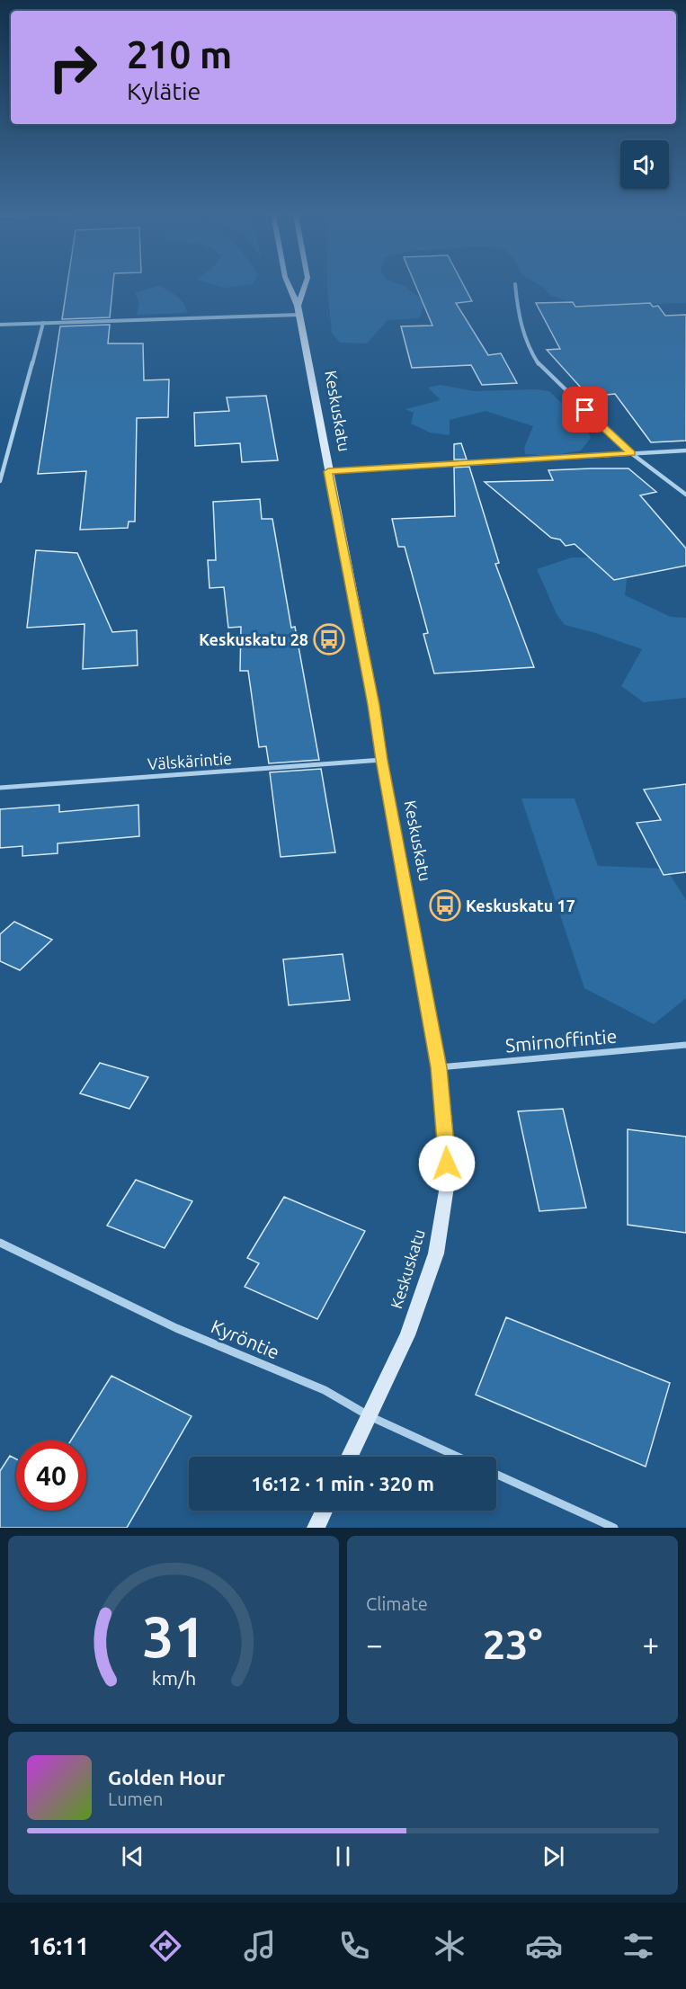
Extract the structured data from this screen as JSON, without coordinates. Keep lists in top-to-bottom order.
{
  "streets": {
    "street": [
      "Keskuskatu",
      "Välskärintie",
      "Smirnoffintie",
      "Kyröntie"
    ]
  },
  "crossings": [
    ["Keskuskatu", "Välskärintie"],
    ["Keskuskatu", "Smirnoffintie"],
    ["Keskuskatu", "Kyröntie"]
  ],
  "places": {
    "bus stop": ["Keskuskatu 28", "Keskuskatu 17"]
  },
  "page": {
    "turn": ["210 m", "Kylätie"],
    "limit": "40",
    "trip": "16:12 · 1 min · 320 m",
    "tile": "Climate",
    "heat": ["−", "23°", "+"],
    "song": ["Golden Hour", "Lumen"],
    "tabs": "16:11",
    "gauge": ["31", "km/h"]
  }
}
